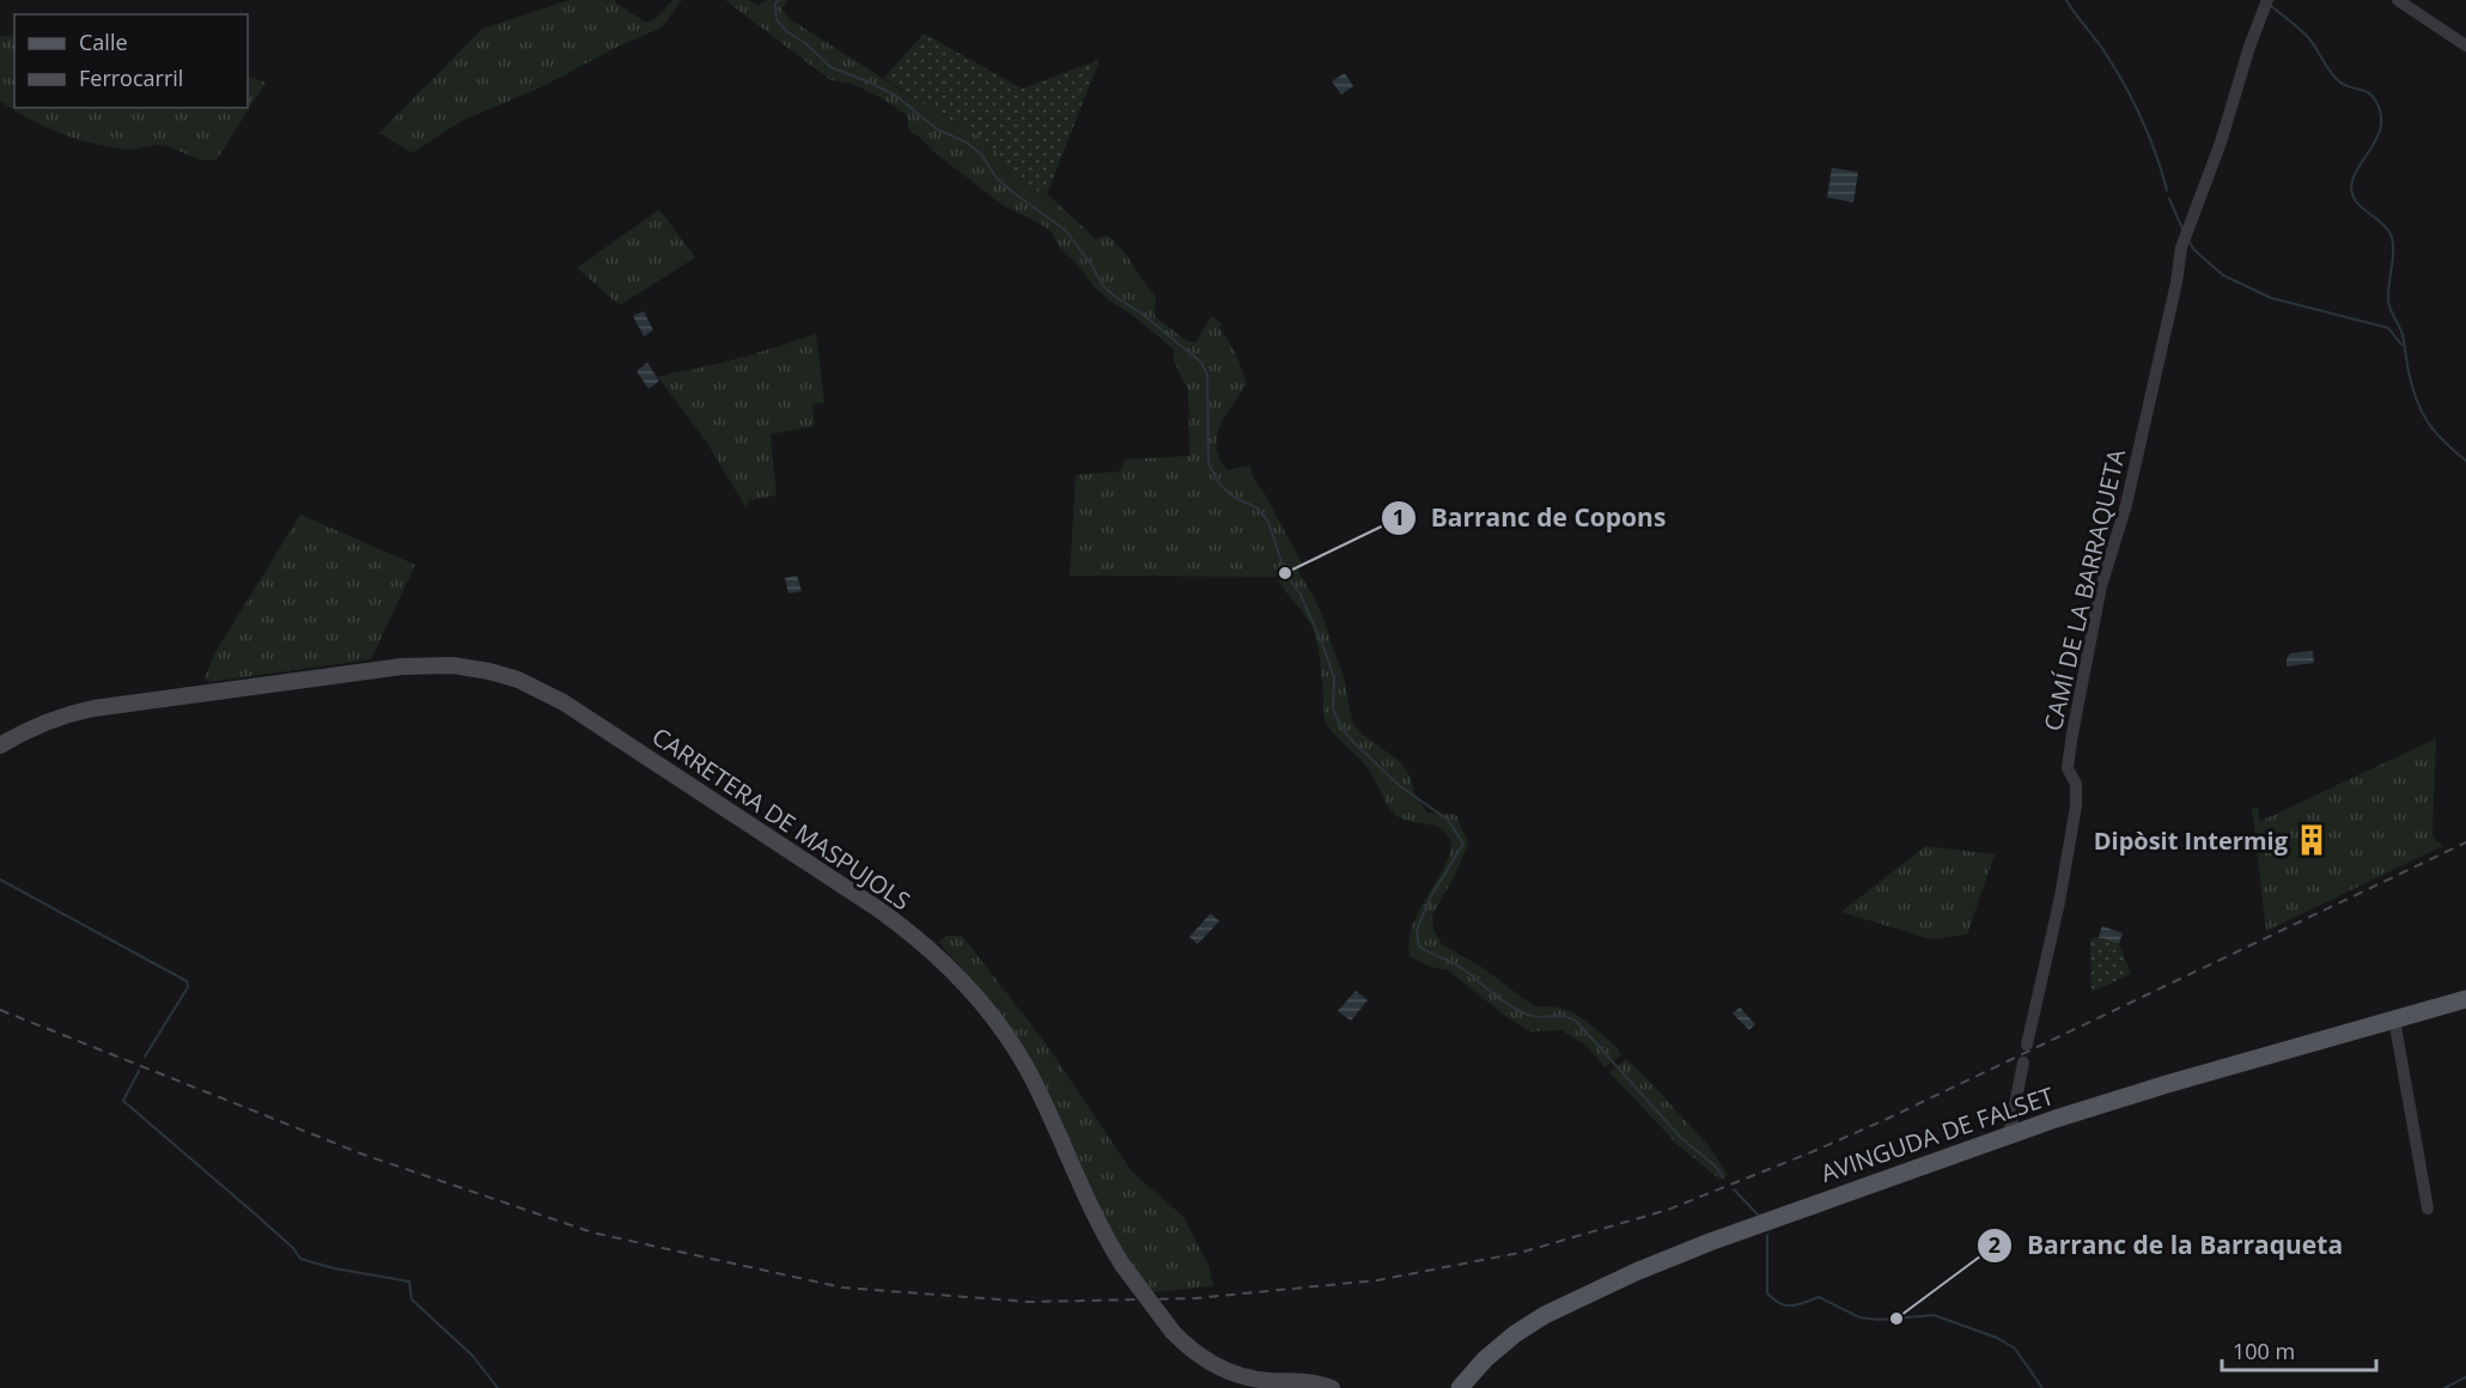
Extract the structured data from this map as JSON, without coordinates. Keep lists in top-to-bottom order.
{
  "streets": {
    "main road": ["AVINGUDA DE FALSET"],
    "street": ["CAMÍ DE LA BARRAQUETA", "CARRETERA DE MASPUJOLS"]
  },
  "places": {
    "other": ["Barranc de Copons", "Barranc de la Barraqueta"],
    "building": ["Dipòsit Intermig"]
  },
  "legend": ["Calle", "Ferrocarril"],
  "scale_bar": "100 m"
}
